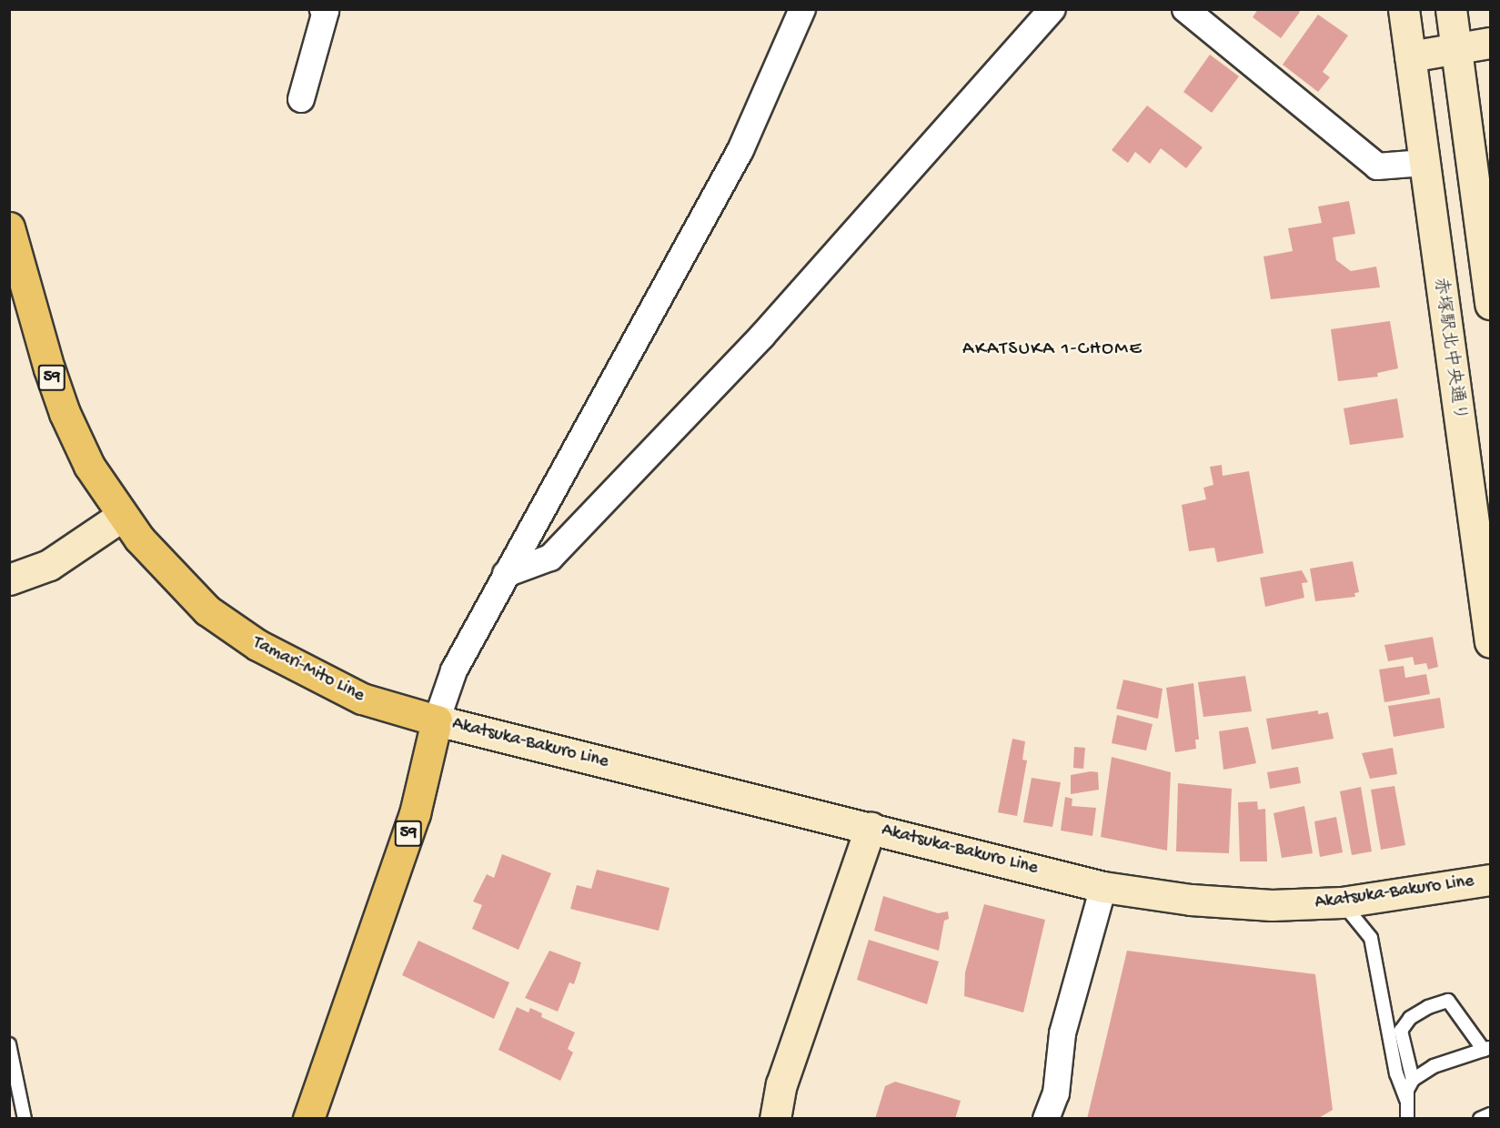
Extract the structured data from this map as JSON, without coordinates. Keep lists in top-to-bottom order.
{
  "streets": {
    "main road": ["59", "Tamari-Mito Line"],
    "street": ["赤塚駅北中央通り", "Akatsuka-Bakuro Line"]
  },
  "crossings": [
    ["59", "Tamari-Mito Line"],
    ["59", "Akatsuka-Bakuro Line"],
    ["Tamari-Mito Line", "Akatsuka-Bakuro Line"]
  ],
  "districts": ["AKATSUKA 1-CHOME"]
}
